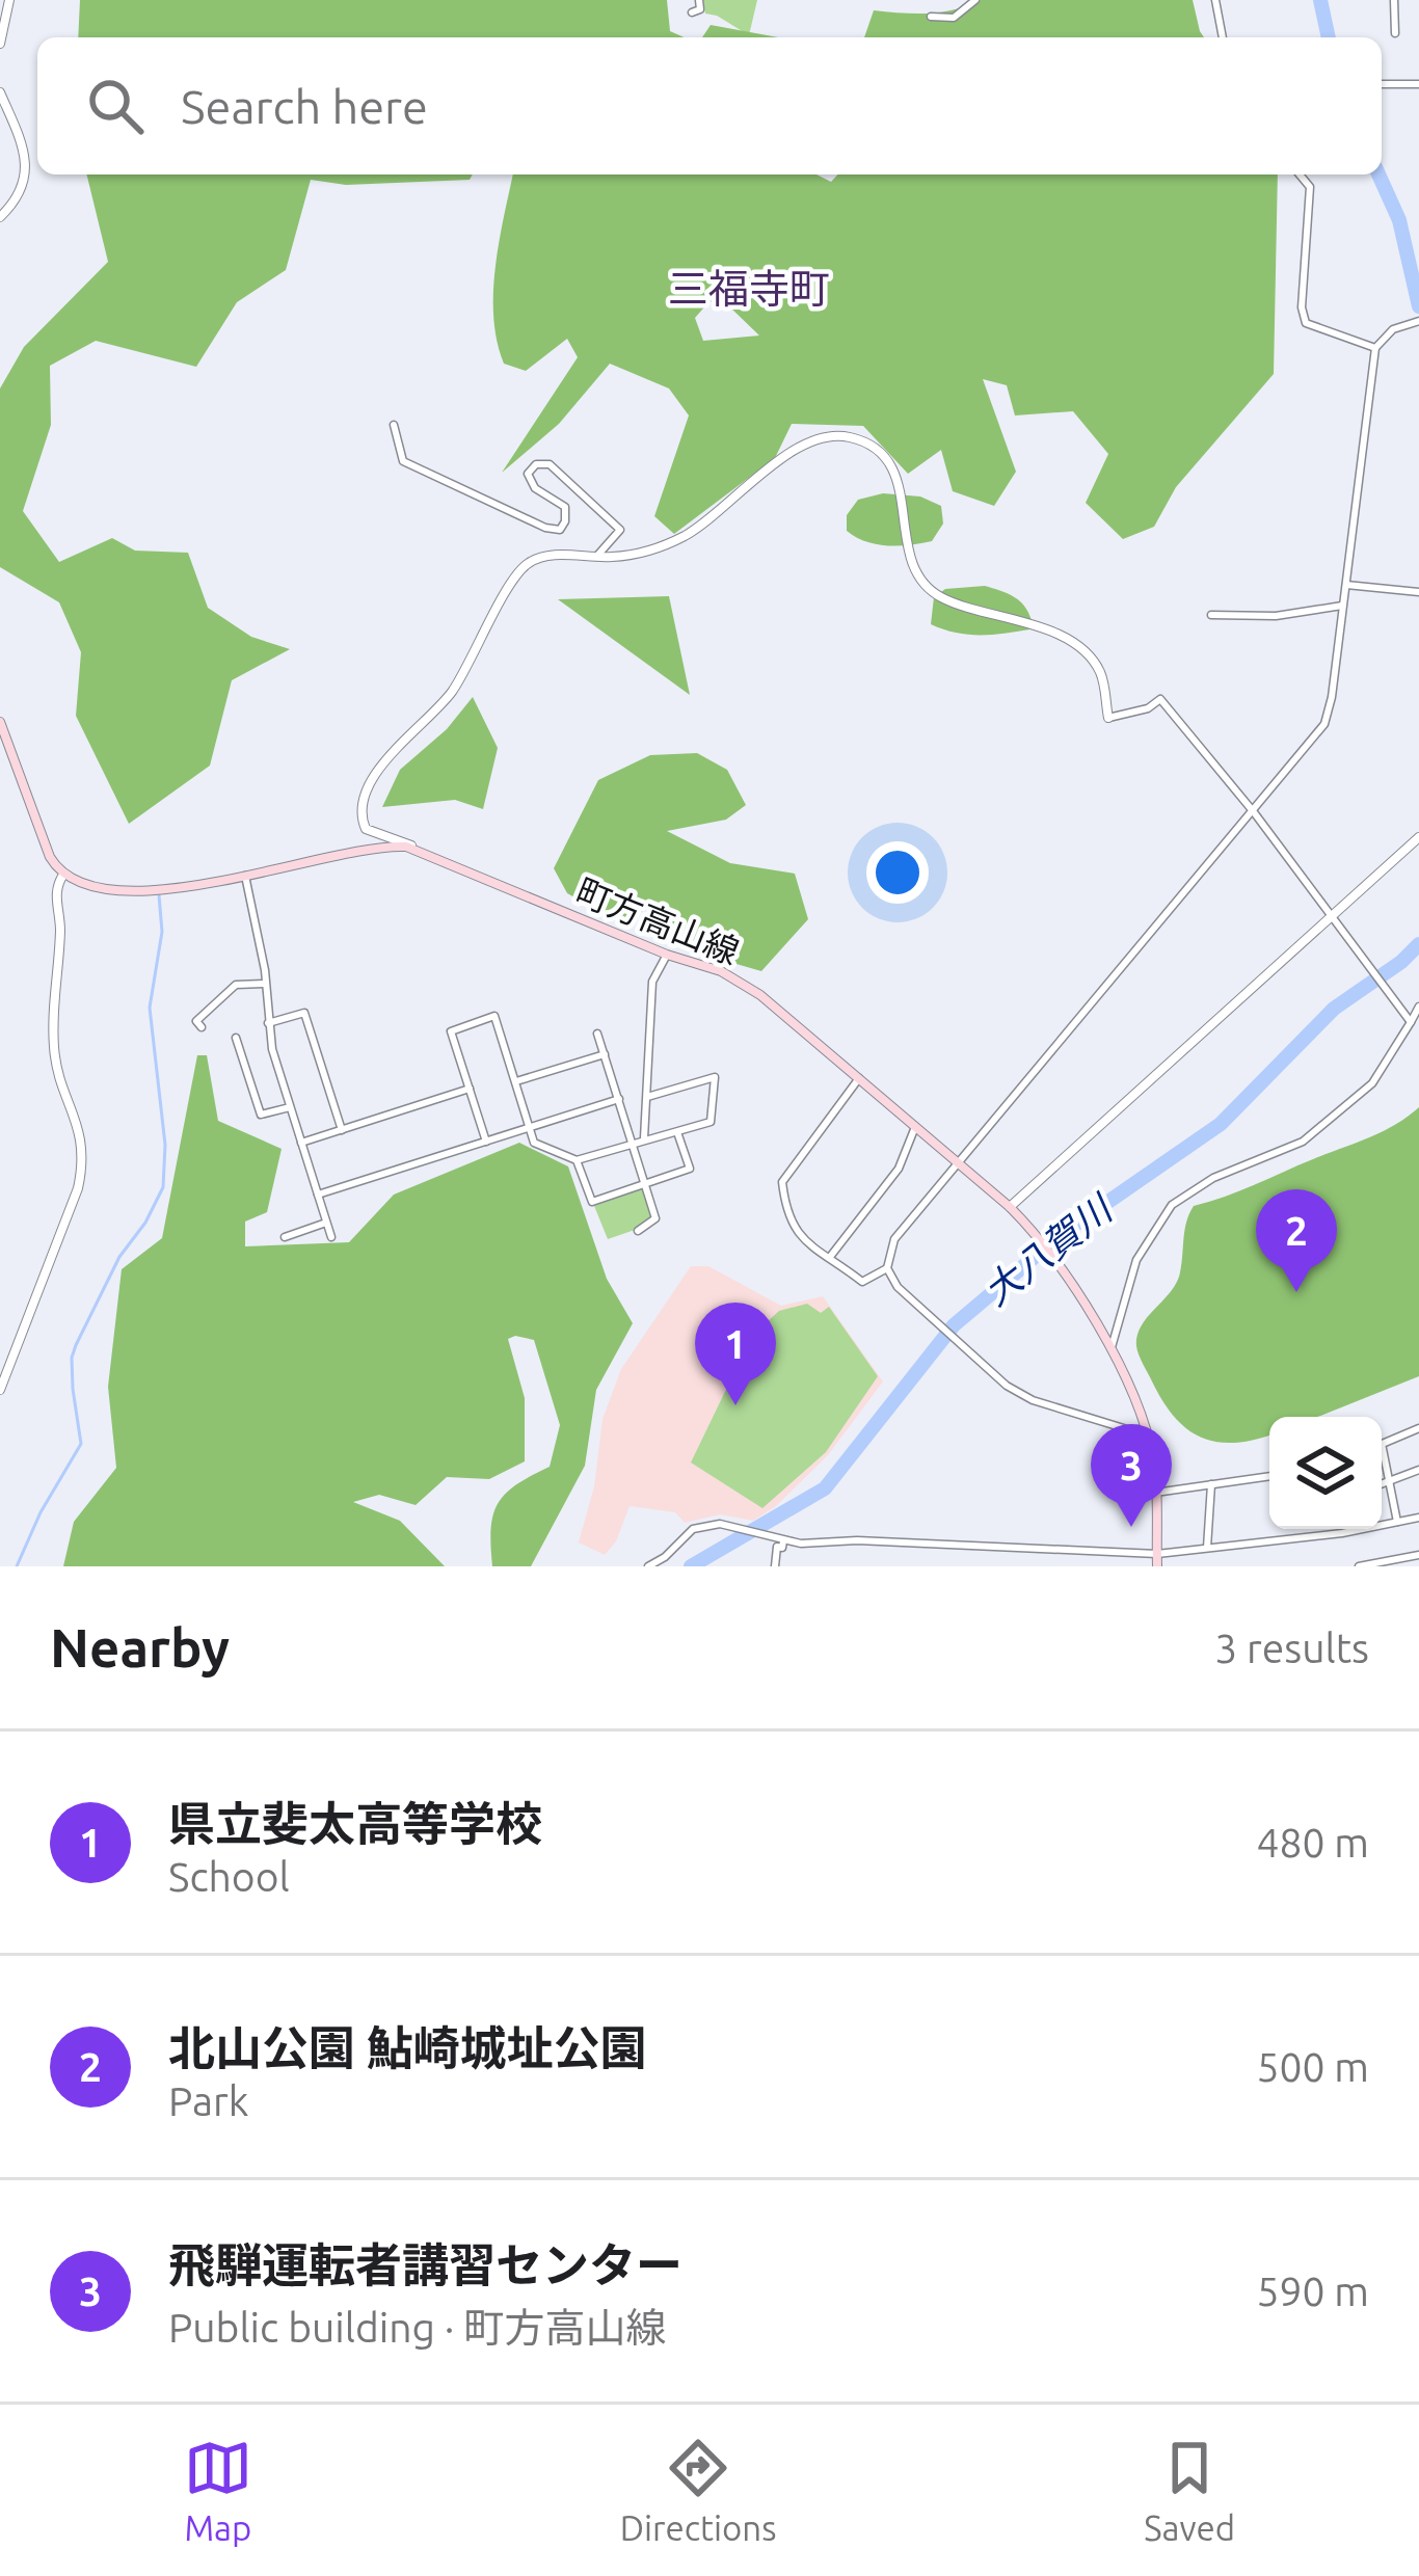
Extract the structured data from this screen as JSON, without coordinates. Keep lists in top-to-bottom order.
{
  "streets": {
    "main road": ["町方高山線"]
  },
  "districts": ["三福寺町"],
  "water": ["大八賀川"],
  "page": {
    "search": "Search here",
    "pins": ["2", "1", "3"],
    "heading": ["Nearby", "3 results"],
    "list": [
      {
        "mark": "1",
        "name": "県立斐太高等学校",
        "note": "School",
        "value": "480 m"
      },
      {
        "mark": "2",
        "name": "北山公園 鮎崎城址公園",
        "note": "Park",
        "value": "500 m"
      },
      {
        "mark": "3",
        "name": "飛騨運転者講習センター",
        "note": "Public building · 町方高山線",
        "value": "590 m"
      }
    ],
    "nav": ["Map", "Directions", "Saved"]
  }
}
